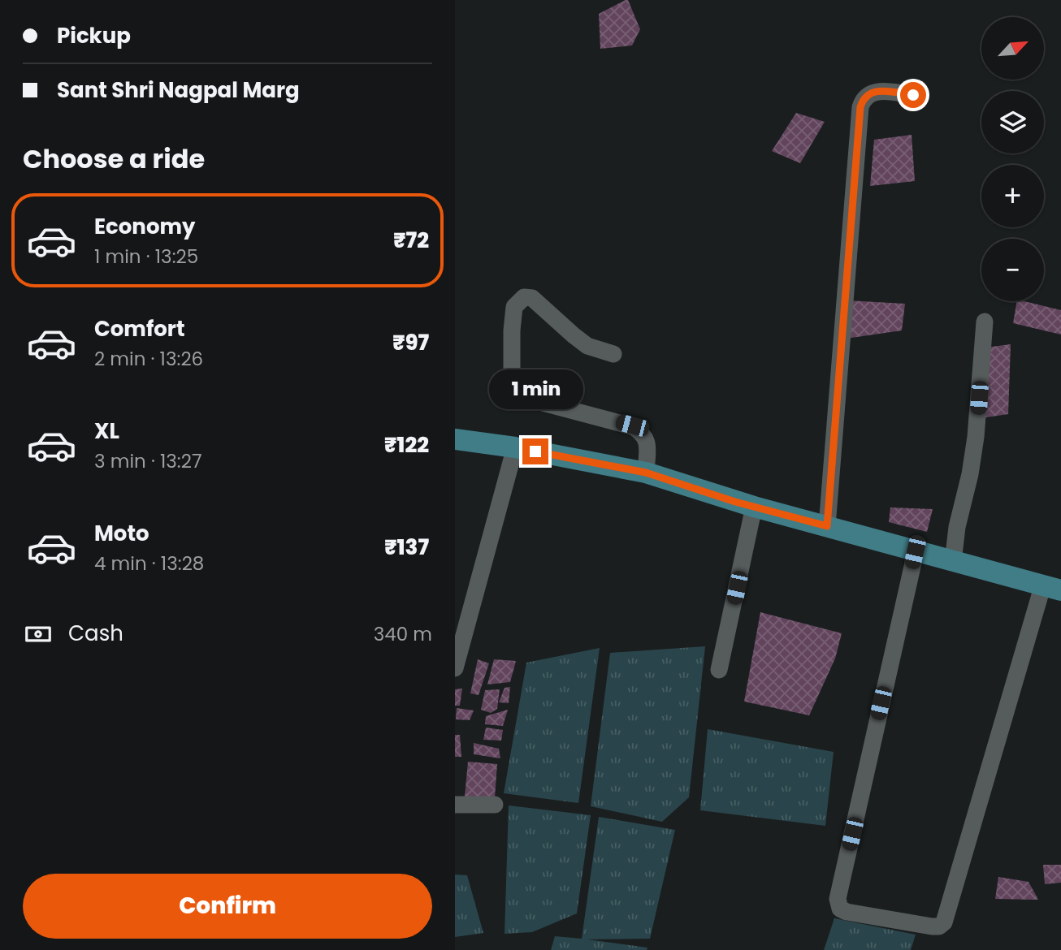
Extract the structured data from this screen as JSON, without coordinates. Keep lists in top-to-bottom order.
{
  "north": "top right",
  "page": {
    "banner": ["Pickup", "Sant Shri Nagpal Marg"],
    "map_buttons": ["+", "−"],
    "heading": "Choose a ride",
    "list": [
      {
        "name": "Economy",
        "note": "1 min · 13:25",
        "value": "₹72"
      },
      {
        "name": "Comfort",
        "note": "2 min · 13:26",
        "value": "₹97"
      },
      {
        "name": "XL",
        "note": "3 min · 13:27",
        "value": "₹122"
      },
      {
        "name": "Moto",
        "note": "4 min · 13:28",
        "value": "₹137"
      }
    ],
    "bubble": "1 min",
    "pay": ["Cash", "340 m"],
    "buttons": "Confirm"
  }
}
